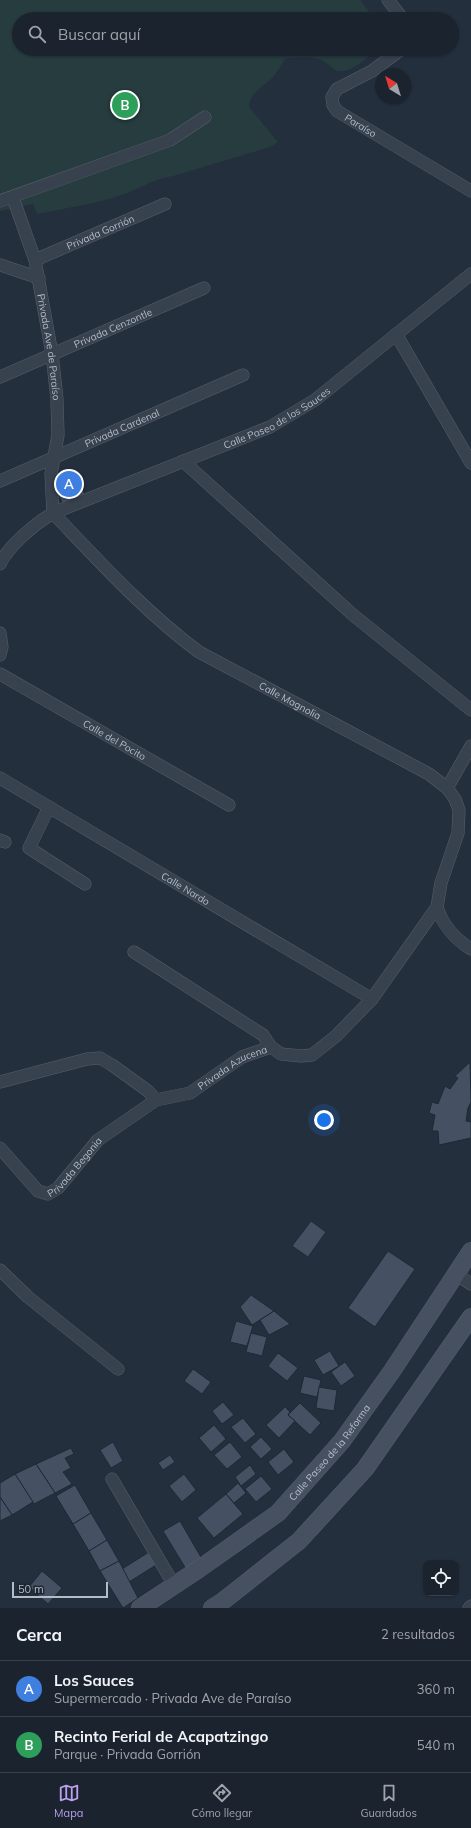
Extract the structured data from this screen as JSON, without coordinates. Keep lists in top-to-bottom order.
{
  "streets": {
    "main road": ["Calle Paseo de la Reforma"],
    "street": [
      "Paraíso",
      "Privada Gorrión",
      "Privada Cenzontle",
      "Privada Ave de Paraíso",
      "Calle Paseo de los Sauces",
      "Privada Cardenal",
      "Calle Magnolia",
      "Calle del Pocito",
      "Calle Nardo",
      "Privada Azucena",
      "Privada Begonia"
    ]
  },
  "crossings": [
    ["Privada Gorrión", "Privada Ave de Paraíso"],
    ["Privada Cenzontle", "Privada Ave de Paraíso"],
    ["Privada Ave de Paraíso", "Calle Paseo de los Sauces"],
    ["Privada Ave de Paraíso", "Privada Cardenal"],
    ["Privada Ave de Paraíso", "Calle Magnolia"],
    ["Calle Paseo de los Sauces", "Calle Magnolia"],
    ["Calle Magnolia", "Privada Azucena"],
    ["Calle Nardo", "Privada Azucena"],
    ["Privada Azucena", "Privada Begonia"]
  ],
  "scale_bar": "50 m",
  "north": "top left",
  "page": {
    "search": "Buscar aquí",
    "pins": ["B", "A"],
    "scale": "50 m",
    "heading": ["Cerca", "2 resultados"],
    "list": [
      {
        "mark": "A",
        "name": "Los Sauces",
        "note": "Supermercado · Privada Ave de Paraíso",
        "value": "360 m"
      },
      {
        "mark": "B",
        "name": "Recinto Ferial de Acapatzingo",
        "note": "Parque · Privada Gorrión",
        "value": "540 m"
      }
    ],
    "nav": ["Mapa", "Cómo llegar", "Guardados"]
  }
}
